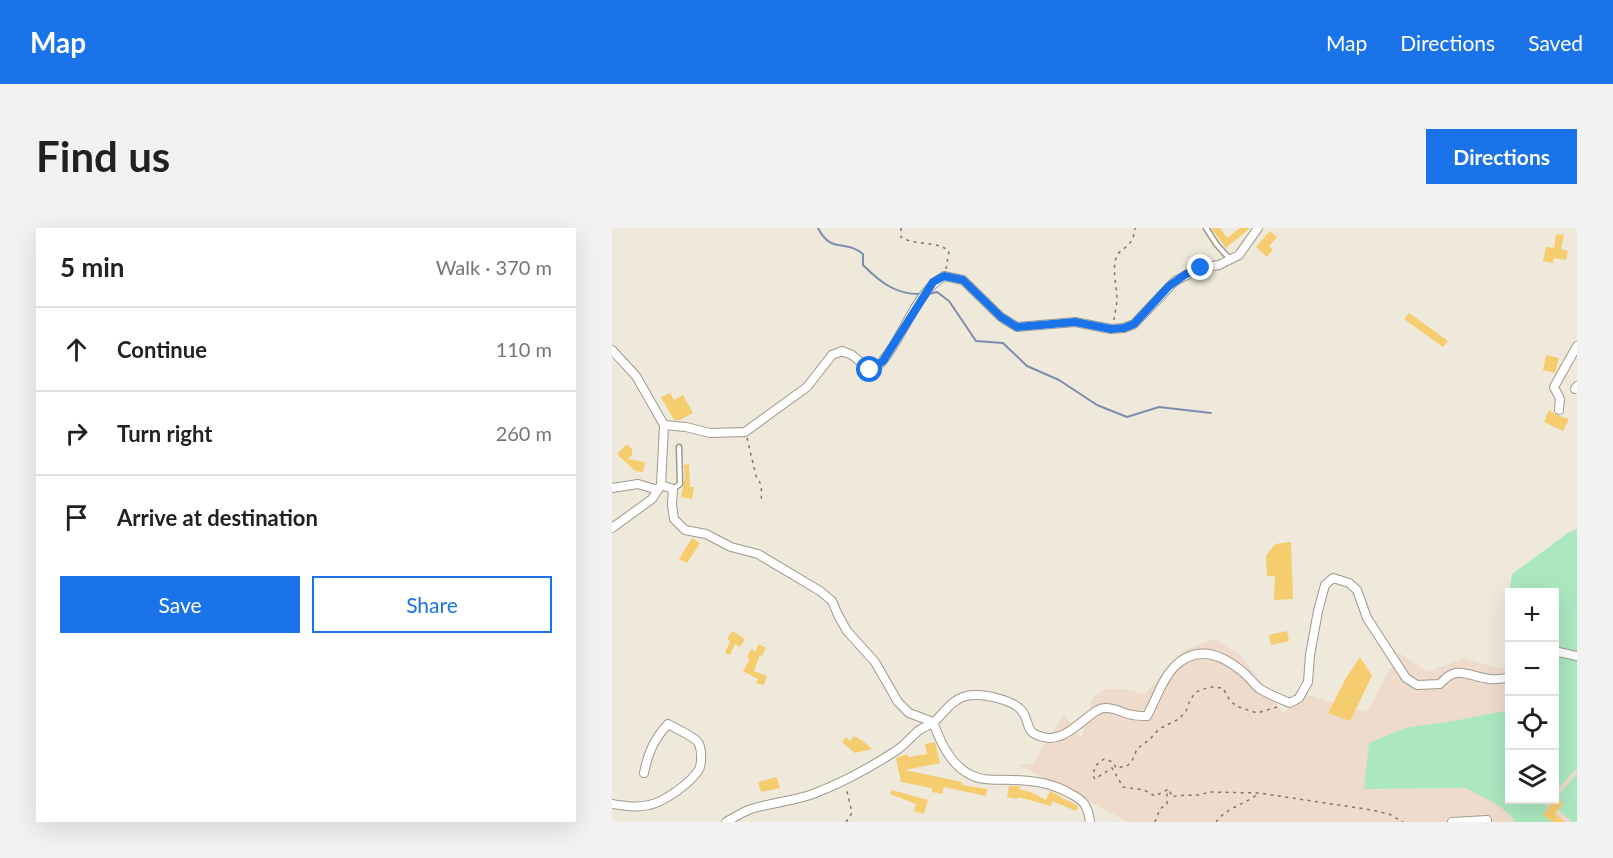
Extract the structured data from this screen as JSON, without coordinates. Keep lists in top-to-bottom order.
{
  "page": {
    "header": "Map",
    "nav": ["Map", "Directions", "Saved"],
    "buttons": [
      "Directions",
      ["Save", "Share"]
    ],
    "title": "Find us",
    "heading": ["5 min", "Walk · 370 m"],
    "list": [
      ["Continue", "110 m"],
      ["Turn right", "260 m"],
      "Arrive at destination"
    ],
    "map_buttons": ["+", "−"]
  }
}
